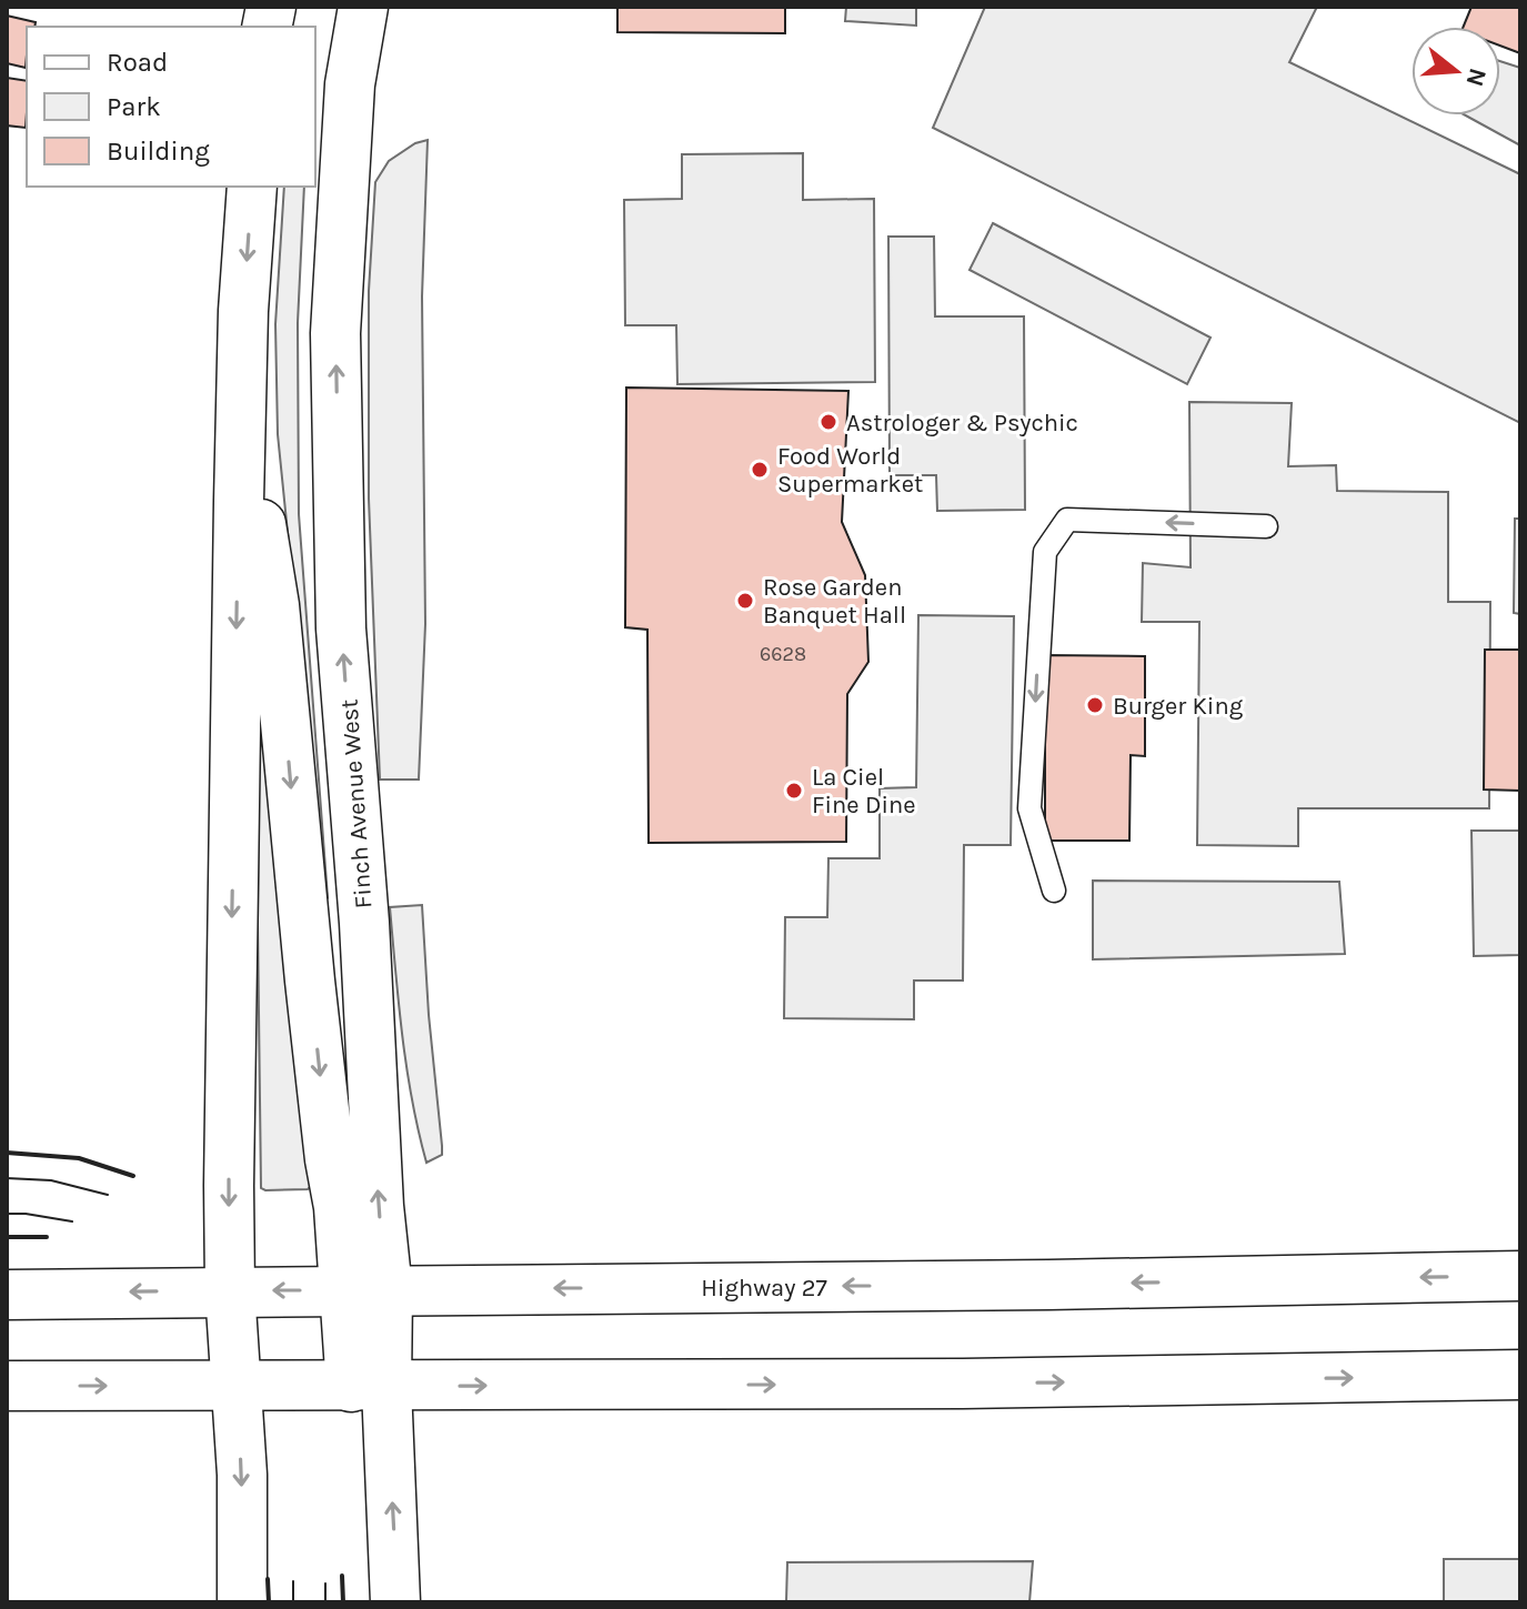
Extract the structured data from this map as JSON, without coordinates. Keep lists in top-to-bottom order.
{
  "streets": {
    "main road": ["Finch Avenue West", "Highway 27"]
  },
  "crossings": [
    ["Finch Avenue West", "Highway 27"]
  ],
  "places": [
    "Astrologer & Psychic",
    "Food World Supermarket",
    "Rose Garden Banquet Hall",
    "Burger King",
    "La Ciel Fine Dine"
  ],
  "house_numbers": ["6628"],
  "legend": ["Road", "Park", "Building"],
  "north": "right"
}
